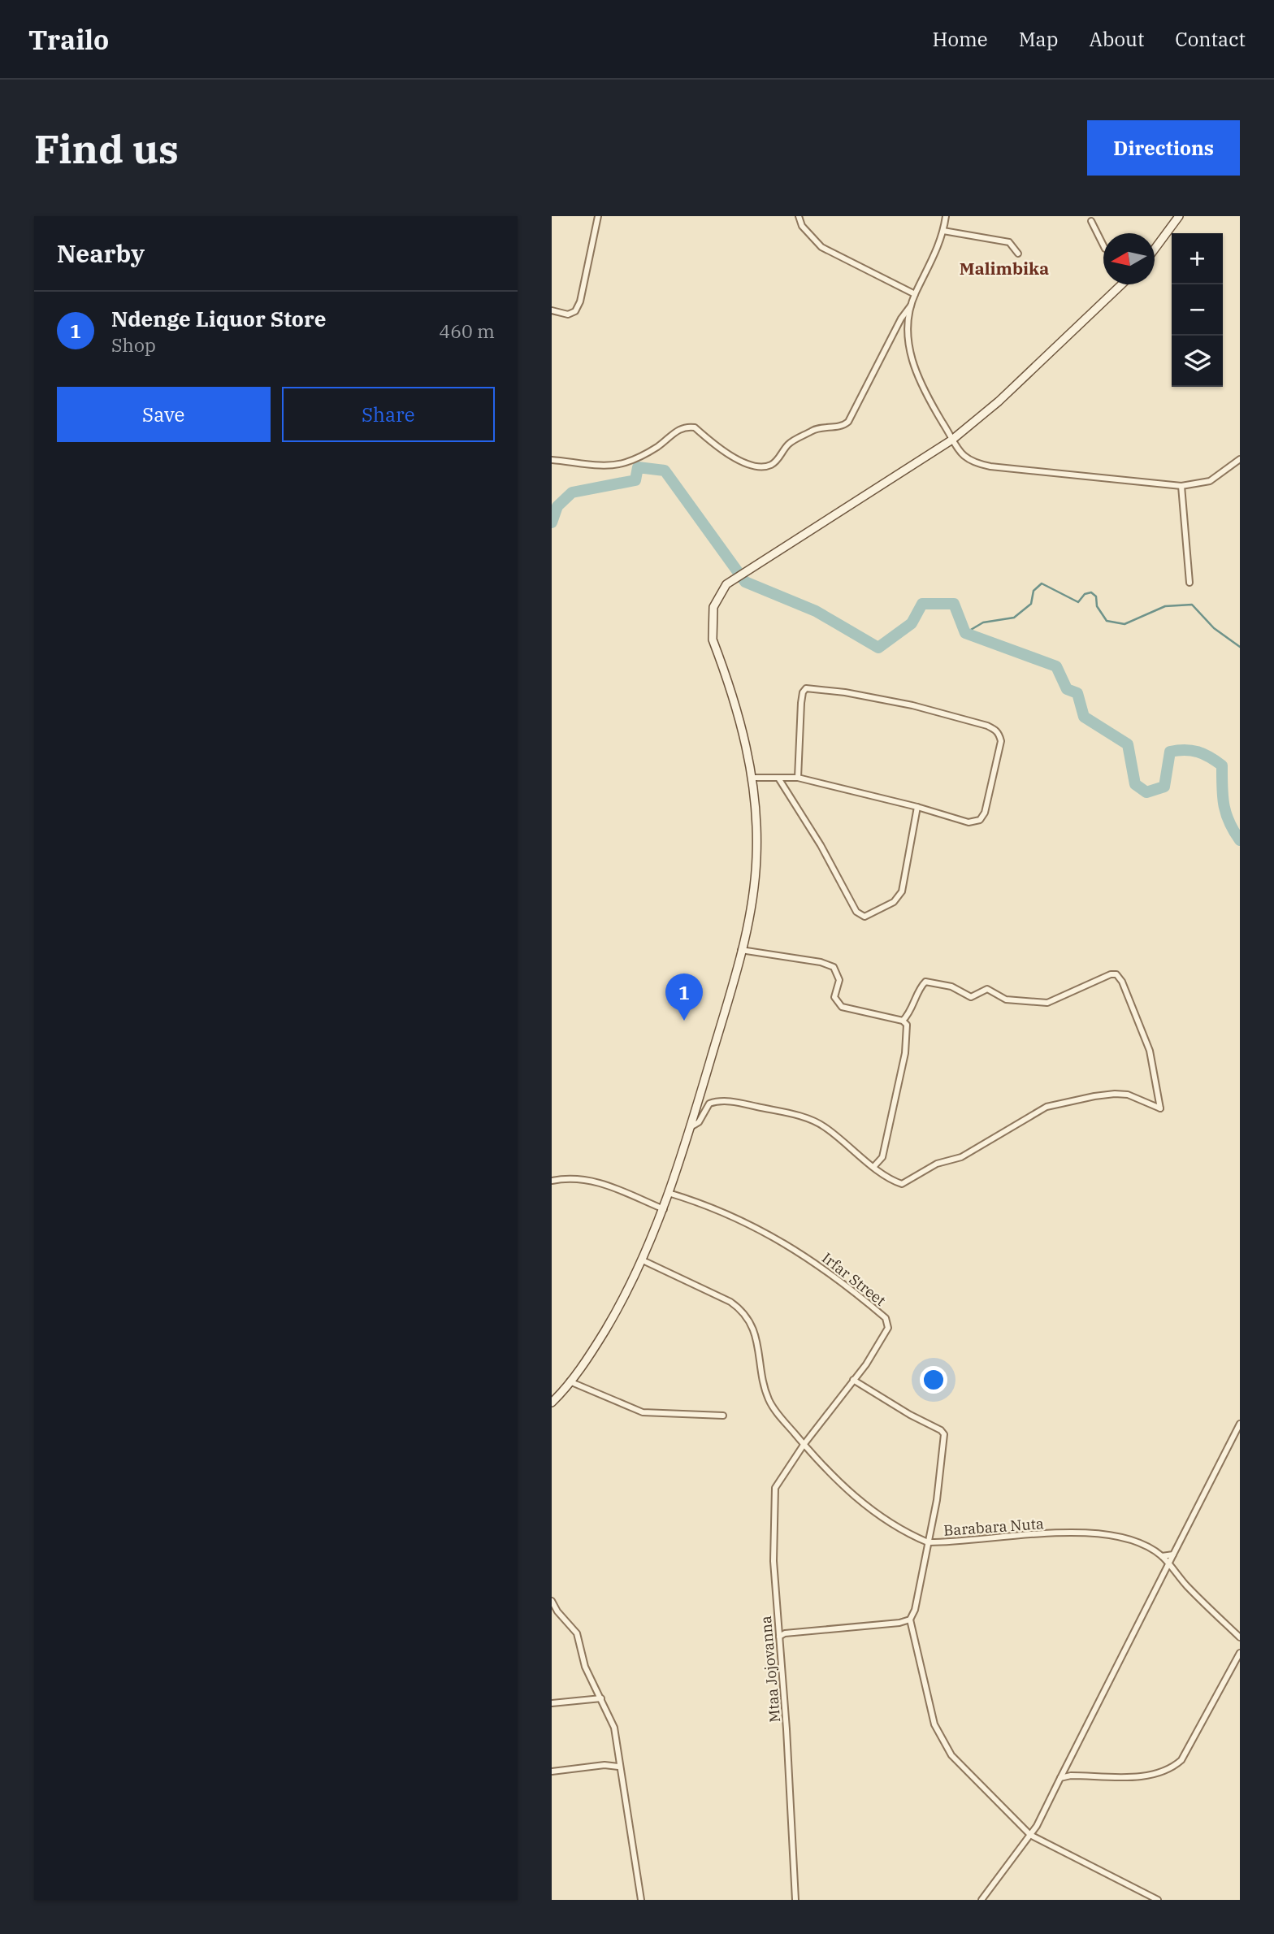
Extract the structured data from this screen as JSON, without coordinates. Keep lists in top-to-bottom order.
{
  "streets": {
    "street": ["Irfar Street", "Barabara Nuta", "Mtaa Jojovanna"]
  },
  "crossings": [
    ["Irfar Street", "Barabara Nuta"],
    ["Irfar Street", "Mtaa Jojovanna"],
    ["Barabara Nuta", "Mtaa Jojovanna"]
  ],
  "districts": ["Malimbika"],
  "north": "left",
  "page": {
    "header": "Trailo",
    "nav": [
      "Home",
      "Map",
      "About",
      "Contact"
    ],
    "buttons": [
      "Directions",
      ["Save", "Share"]
    ],
    "title": "Find us",
    "heading": "Nearby",
    "map_buttons": ["+", "−"],
    "list": [
      {
        "mark": "1",
        "name": "Ndenge Liquor Store",
        "note": "Shop",
        "value": "460 m"
      }
    ],
    "pins": "1"
  }
}
